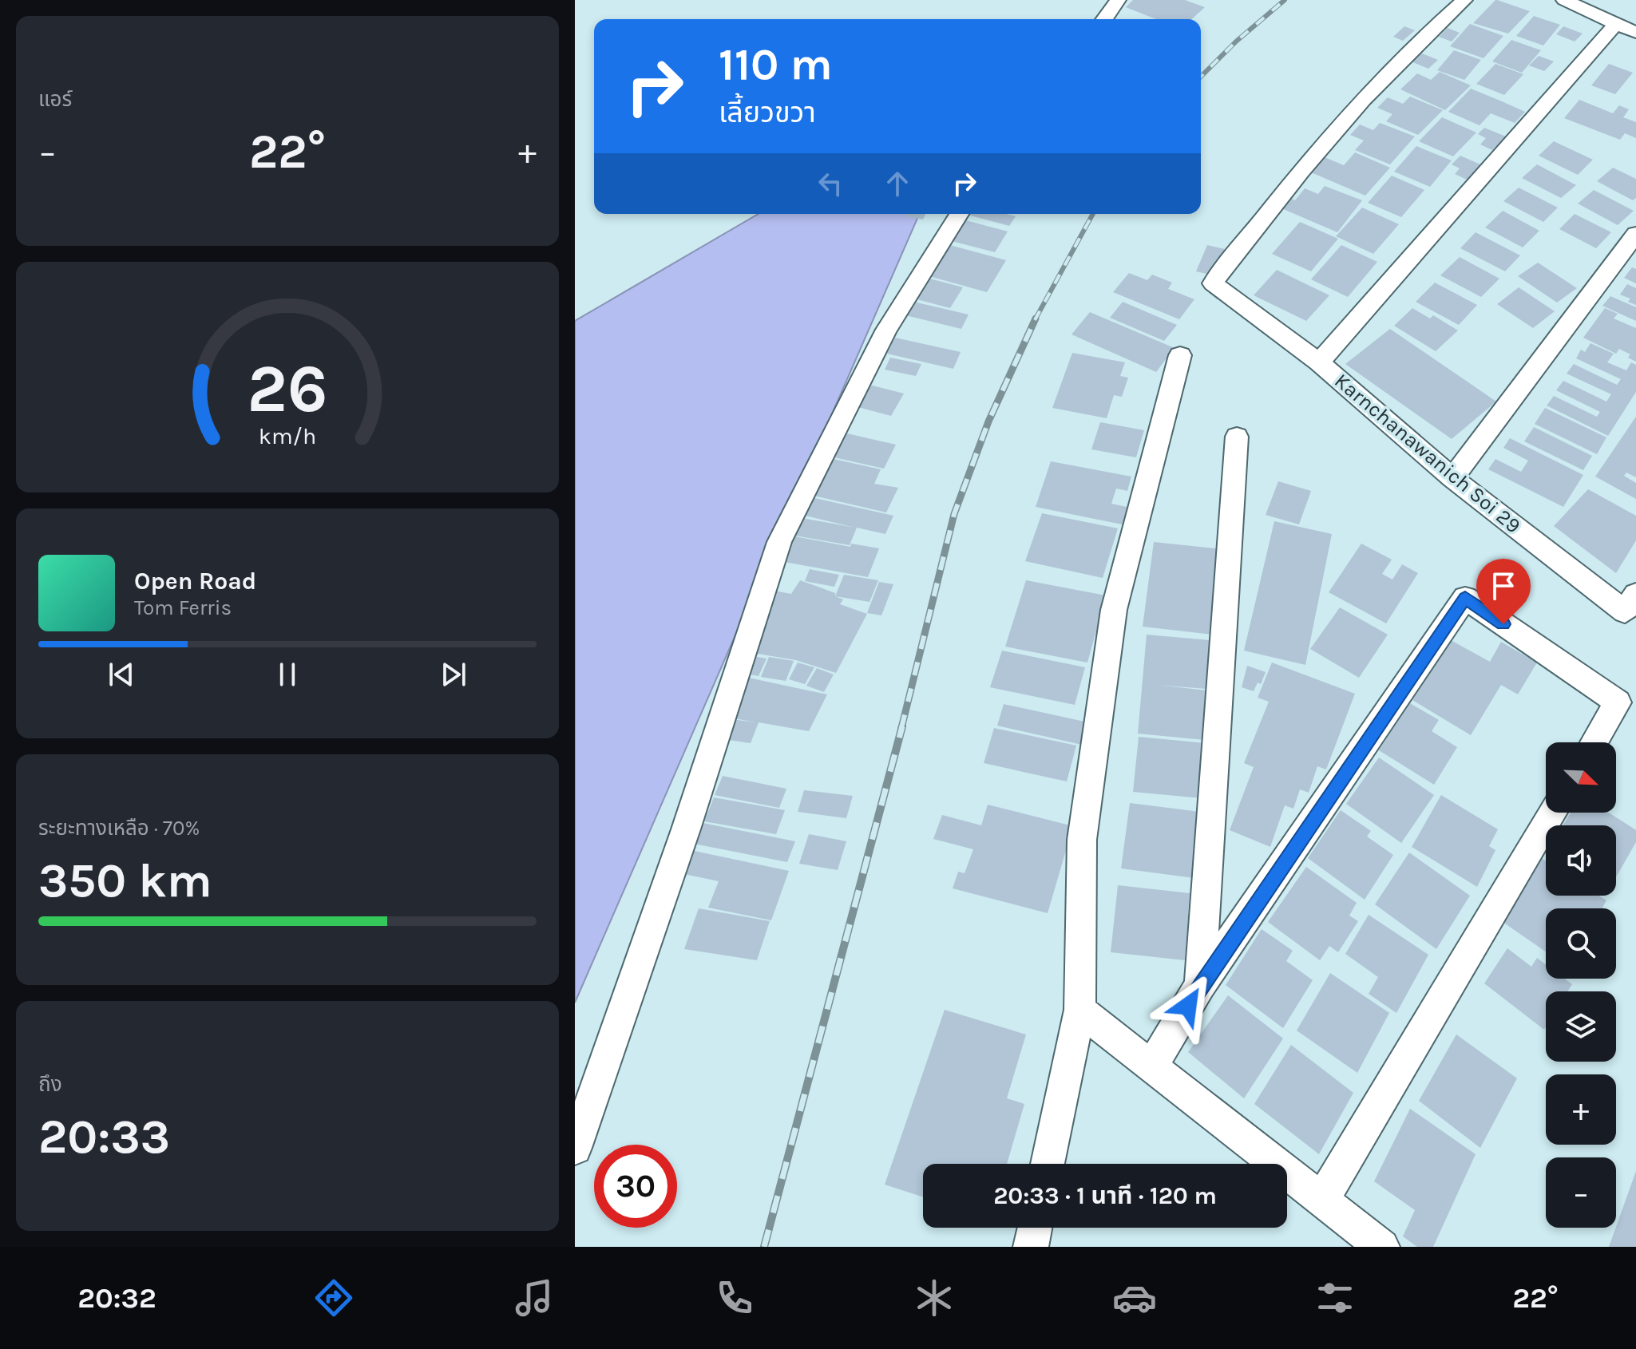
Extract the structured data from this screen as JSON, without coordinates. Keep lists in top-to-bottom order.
{
  "streets": {
    "street": ["Karnchanawanich Soi 29"]
  },
  "north": "bottom right",
  "page": {
    "tile": [
      "แอร์",
      ["ระยะทางเหลือ · 70%", "350 km"],
      ["ถึง", "20:33"]
    ],
    "turn": ["110 m", "เลี้ยวขวา"],
    "heat": ["−", "22°", "+"],
    "song": ["Open Road", "Tom Ferris"],
    "map_buttons": ["+", "−"],
    "limit": "30",
    "trip": "20:33 · 1 นาที · 120 m",
    "tabs": ["20:32", "22°"],
    "gauge": ["26", "km/h"]
  }
}
